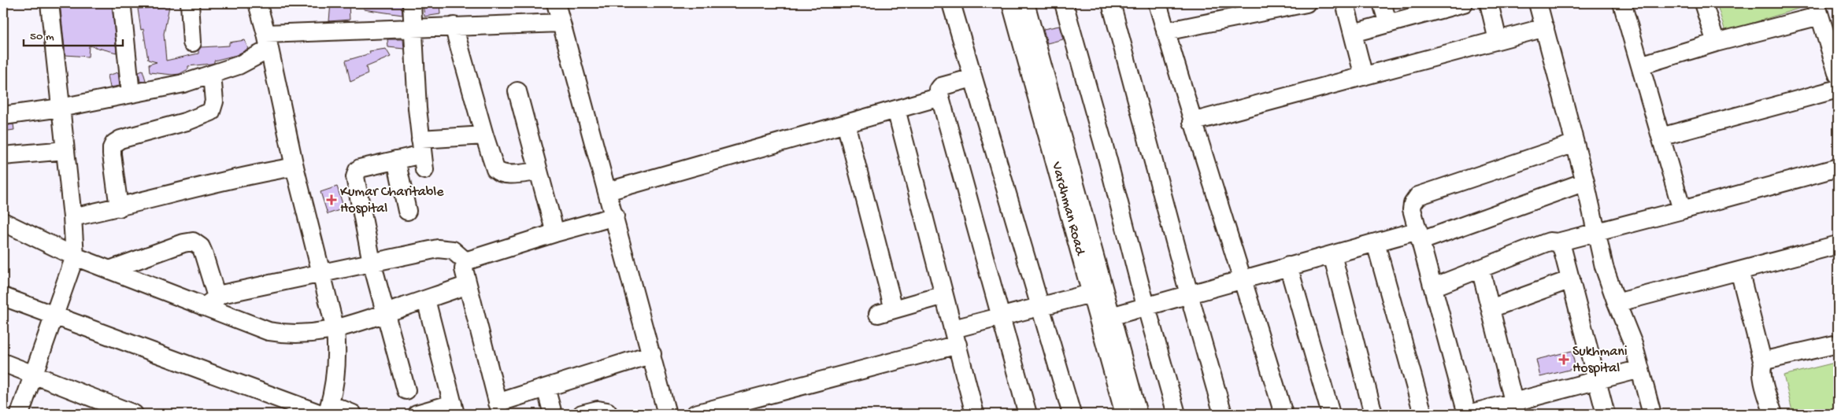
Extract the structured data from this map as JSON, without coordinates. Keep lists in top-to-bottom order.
{
  "streets": {
    "street": ["Vardhman Road"]
  },
  "places": {
    "health": ["Kumar Charitable Hospital", "Sukhmani Hospital"]
  },
  "scale_bar": "50 m"
}
